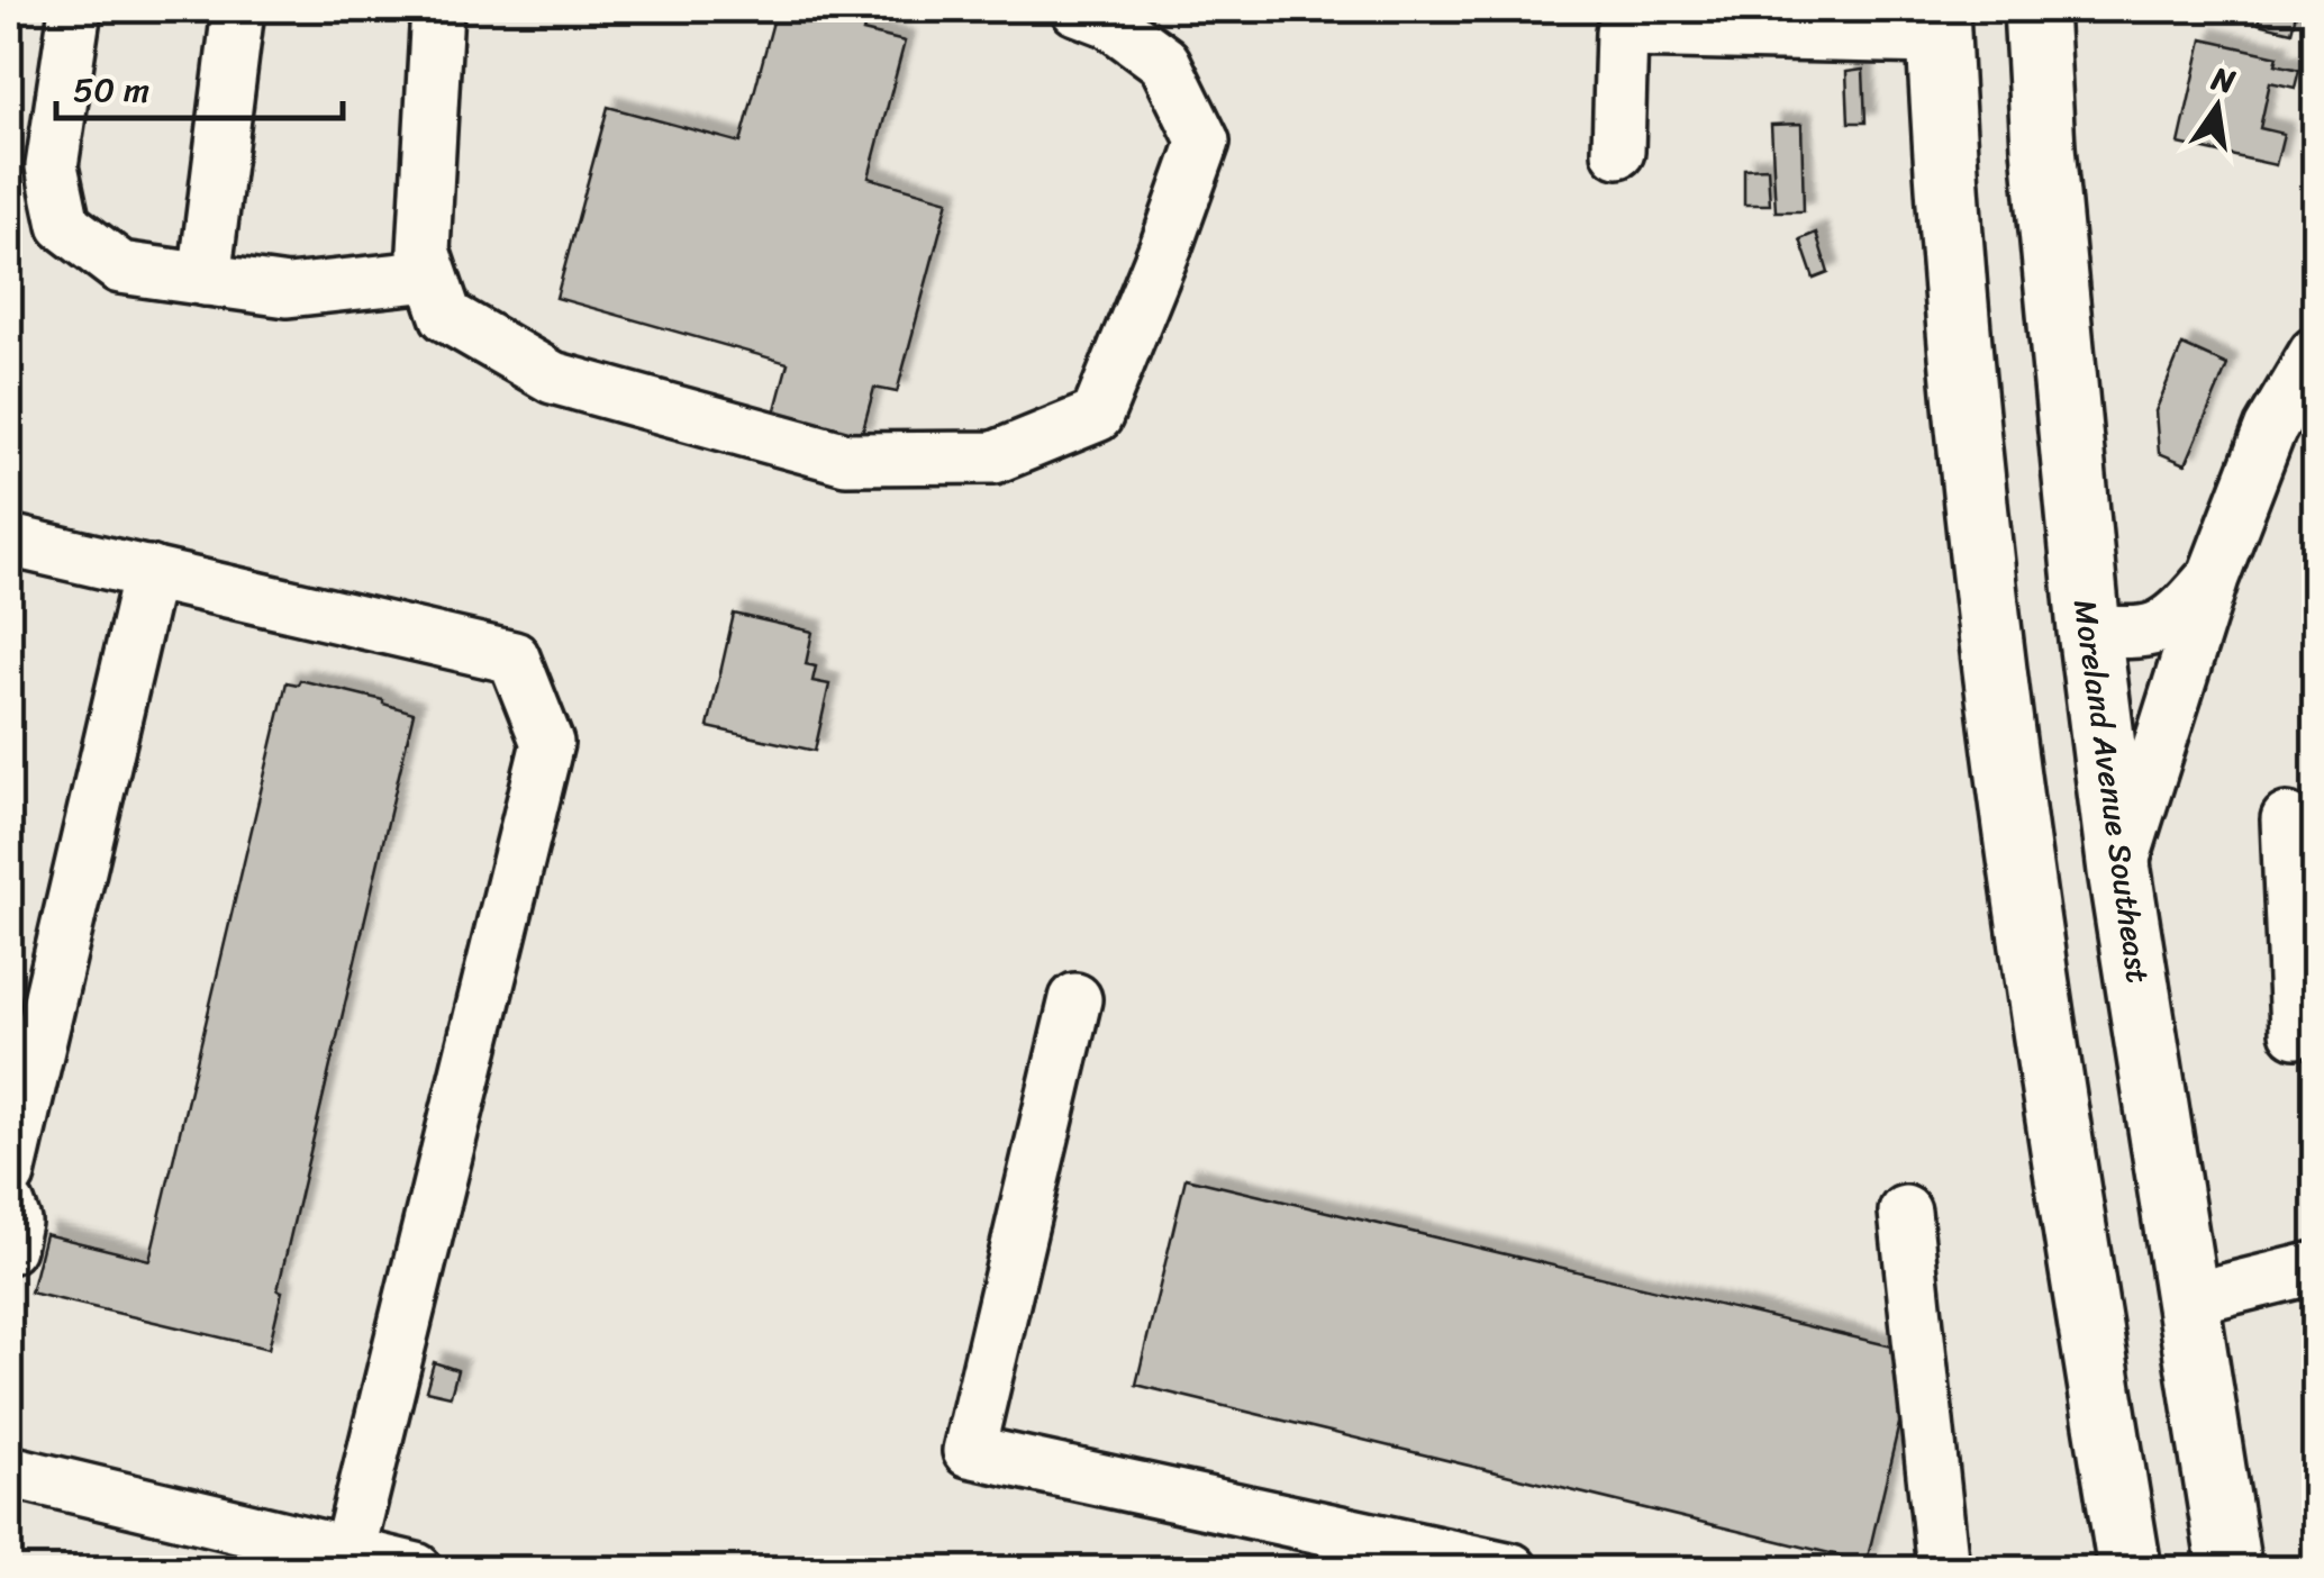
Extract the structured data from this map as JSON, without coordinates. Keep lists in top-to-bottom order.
{
  "streets": {
    "highway": ["Moreland Avenue Southeast"]
  },
  "scale_bar": "50 m",
  "north": "top"
}
